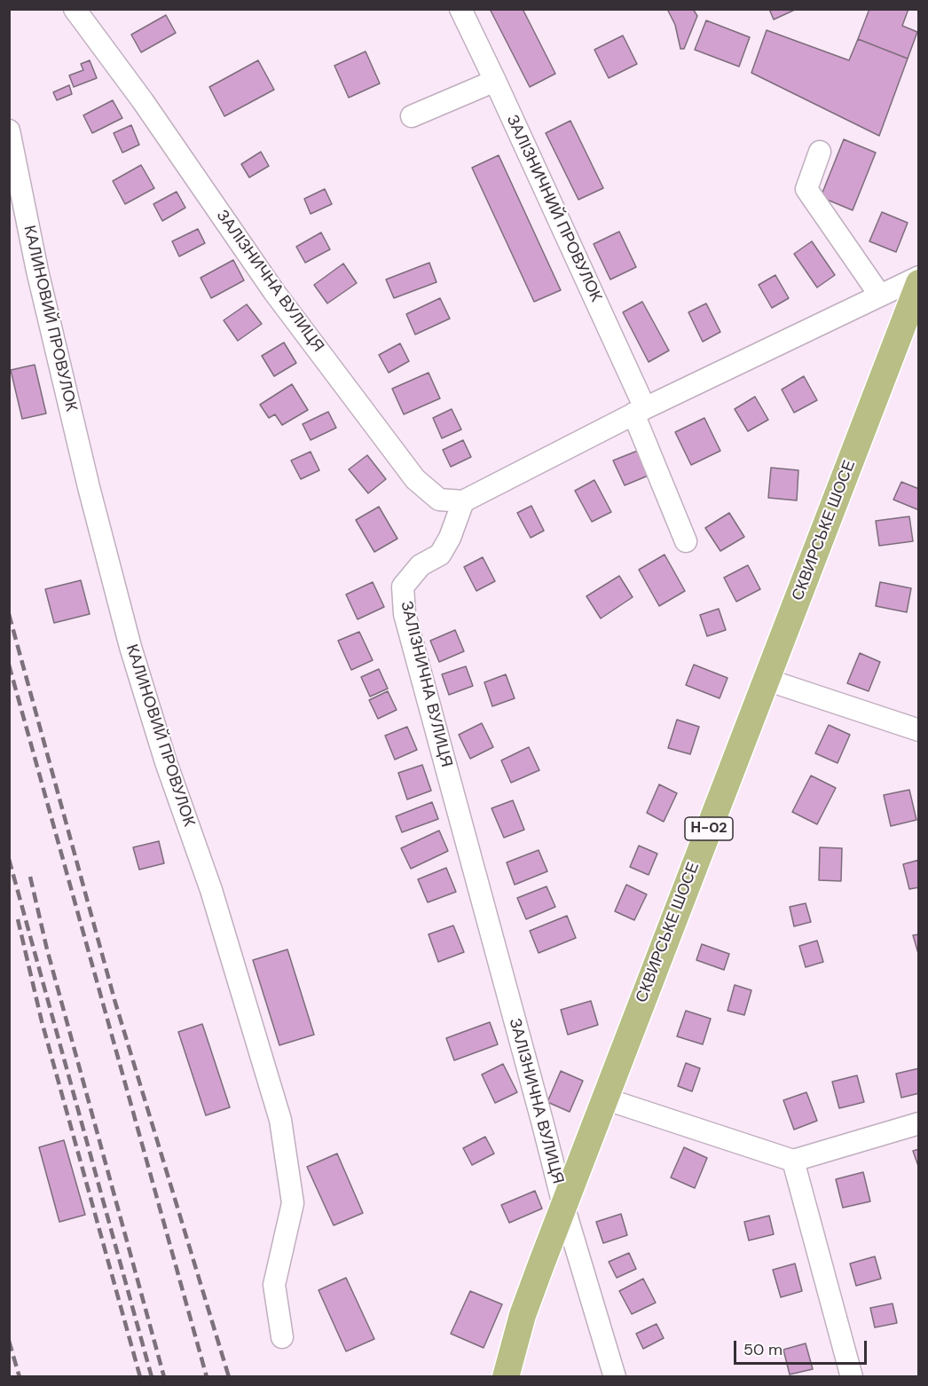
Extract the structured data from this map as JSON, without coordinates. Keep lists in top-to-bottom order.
{
  "streets": {
    "main road": ["СКВИРСЬКЕ ШОСЕ", "Н-02"],
    "street": ["ЗАЛІЗНИЧНИЙ ПРОВУЛОК", "ЗАЛІЗНИЧНА ВУЛИЦЯ", "КАЛИНОВИЙ ПРОВУЛОК"]
  },
  "crossings": [
    ["ЗАЛІЗНИЧНА ВУЛИЦЯ", "СКВИРСЬКЕ ШОСЕ"]
  ],
  "scale_bar": "50 m"
}
